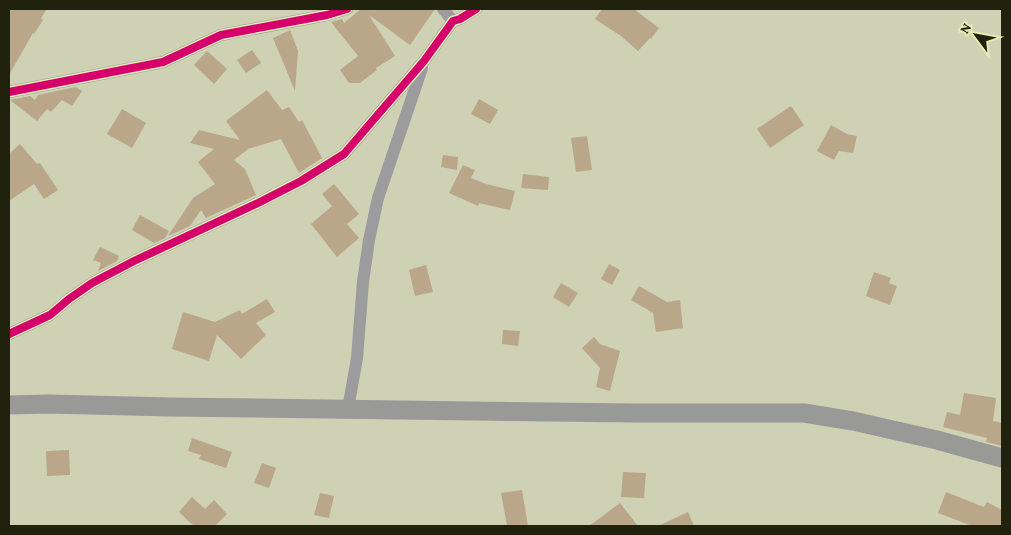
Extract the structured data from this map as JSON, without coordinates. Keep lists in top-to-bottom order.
{
  "north": "top left"
}
